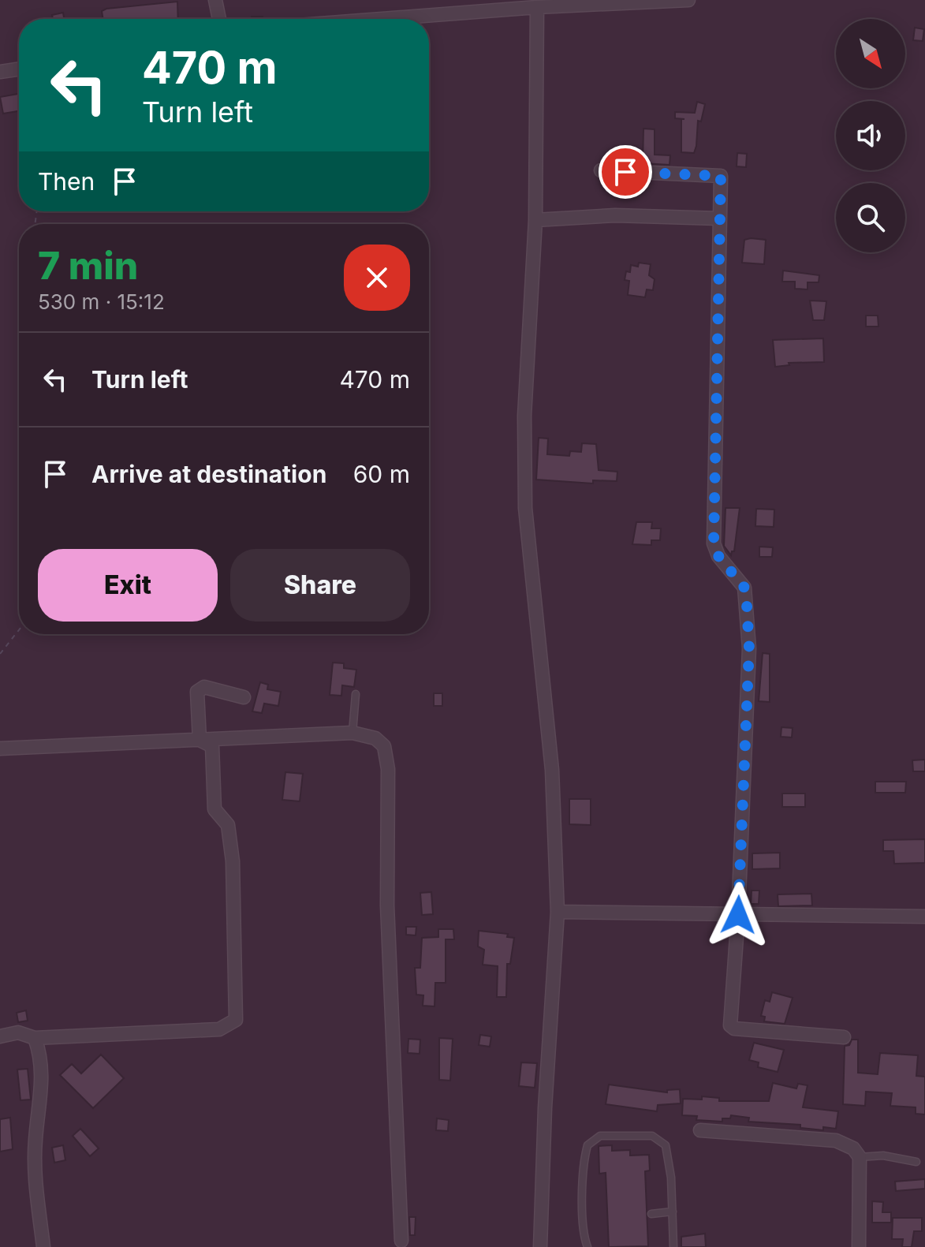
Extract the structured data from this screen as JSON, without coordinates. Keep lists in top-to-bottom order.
{
  "north": "bottom right",
  "page": {
    "turn": ["470 m", "Turn left"],
    "then": "Then",
    "heading": ["7 min", "530 m · 15:12"],
    "list": [
      {
        "name": "Turn left",
        "value": "470 m"
      },
      {
        "name": "Arrive at destination",
        "value": "60 m"
      }
    ],
    "buttons": ["Exit", "Share"]
  }
}
